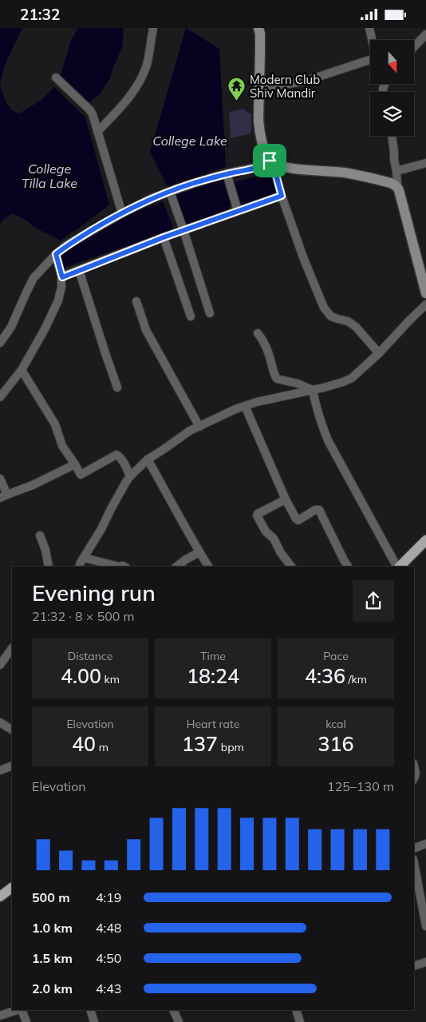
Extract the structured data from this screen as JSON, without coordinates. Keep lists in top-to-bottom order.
{
  "water": ["College Lake", "College Tilla Lake"],
  "places": {
    "temple": ["Modern Club Shiv Mandir"]
  },
  "north": "bottom",
  "page": {
    "status": "21:32",
    "heading": ["Evening run", "21:32 · 8 × 500 m"],
    "stats": [
      ["Distance", "4.00 km"],
      ["Time", "18:24"],
      ["Pace", "4:36 /km"],
      ["Elevation", "40 m"],
      ["Heart rate", "137 bpm"],
      ["kcal", "316"]
    ],
    "chart": ["Elevation", "125–130 m"],
    "list": [
      {
        "name": "500 m",
        "note": "4:19"
      },
      {
        "name": "1.0 km",
        "note": "4:48"
      },
      {
        "name": "1.5 km",
        "note": "4:50"
      },
      {
        "name": "2.0 km",
        "note": "4:43"
      }
    ]
  }
}
